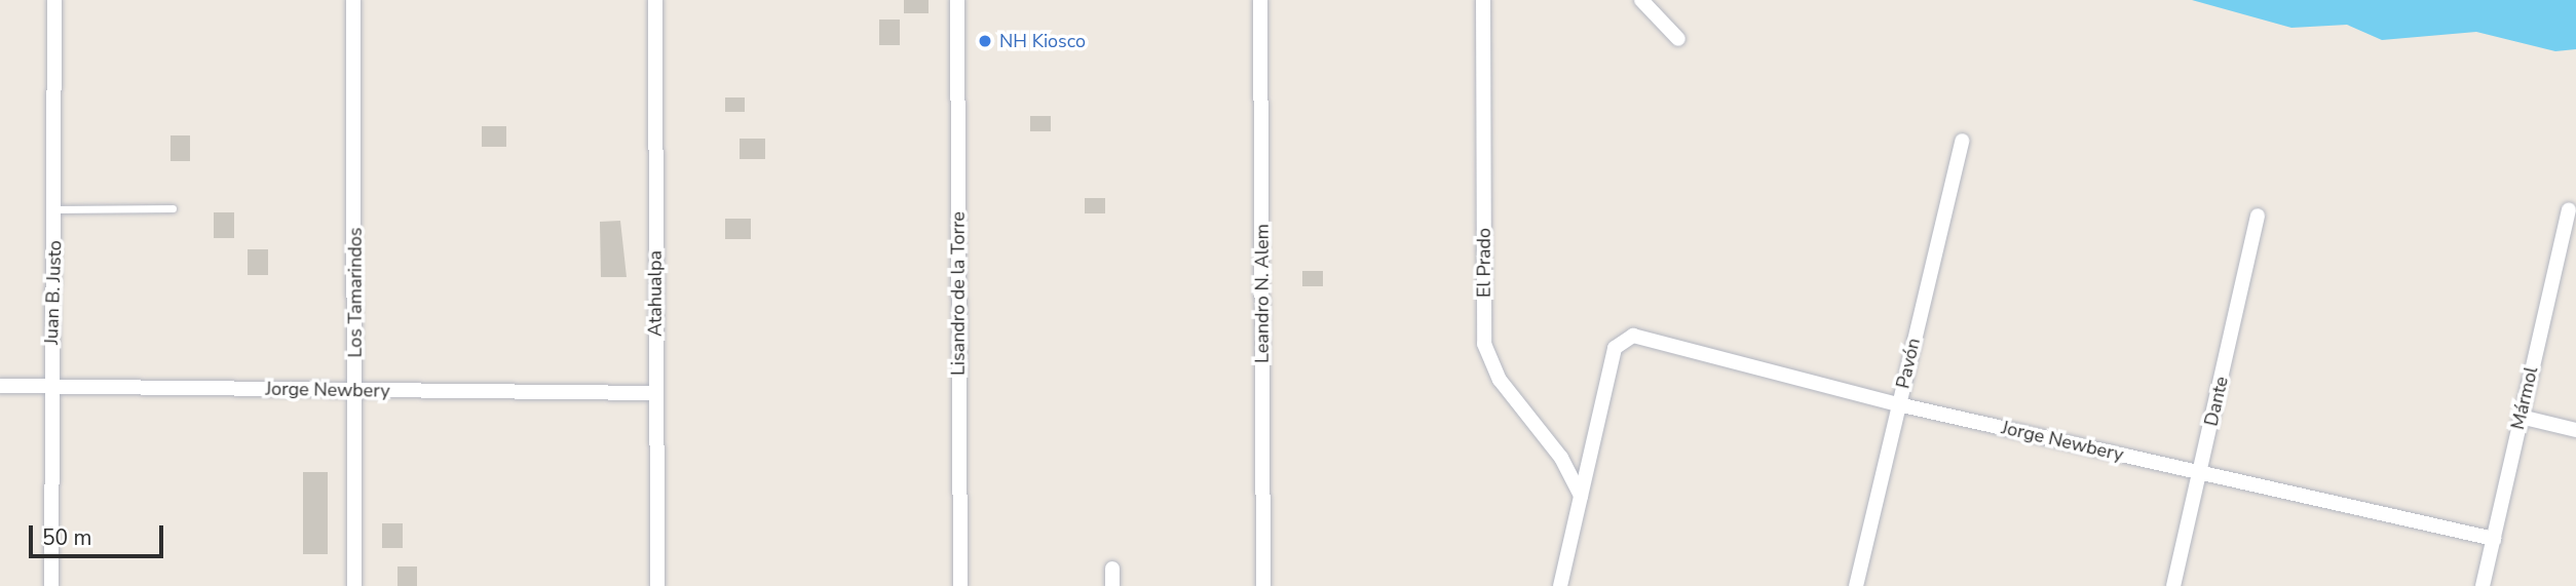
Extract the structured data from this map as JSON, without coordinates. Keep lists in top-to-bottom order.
{
  "streets": {
    "street": [
      "El Prado",
      "Juan B. Justo",
      "Los Tamarindos",
      "Atahualpa",
      "Lisandro de la Torre",
      "Leandro N. Alem",
      "Pavón",
      "Jorge Newbery",
      "Mármol",
      "Dante"
    ]
  },
  "crossings": [
    ["Juan B. Justo", "Jorge Newbery"],
    ["Los Tamarindos", "Jorge Newbery"],
    ["Atahualpa", "Jorge Newbery"],
    ["Pavón", "Jorge Newbery"],
    ["Jorge Newbery", "Mármol"],
    ["Jorge Newbery", "Dante"]
  ],
  "places": ["NH Kiosco"],
  "scale_bar": "50 m"
}
